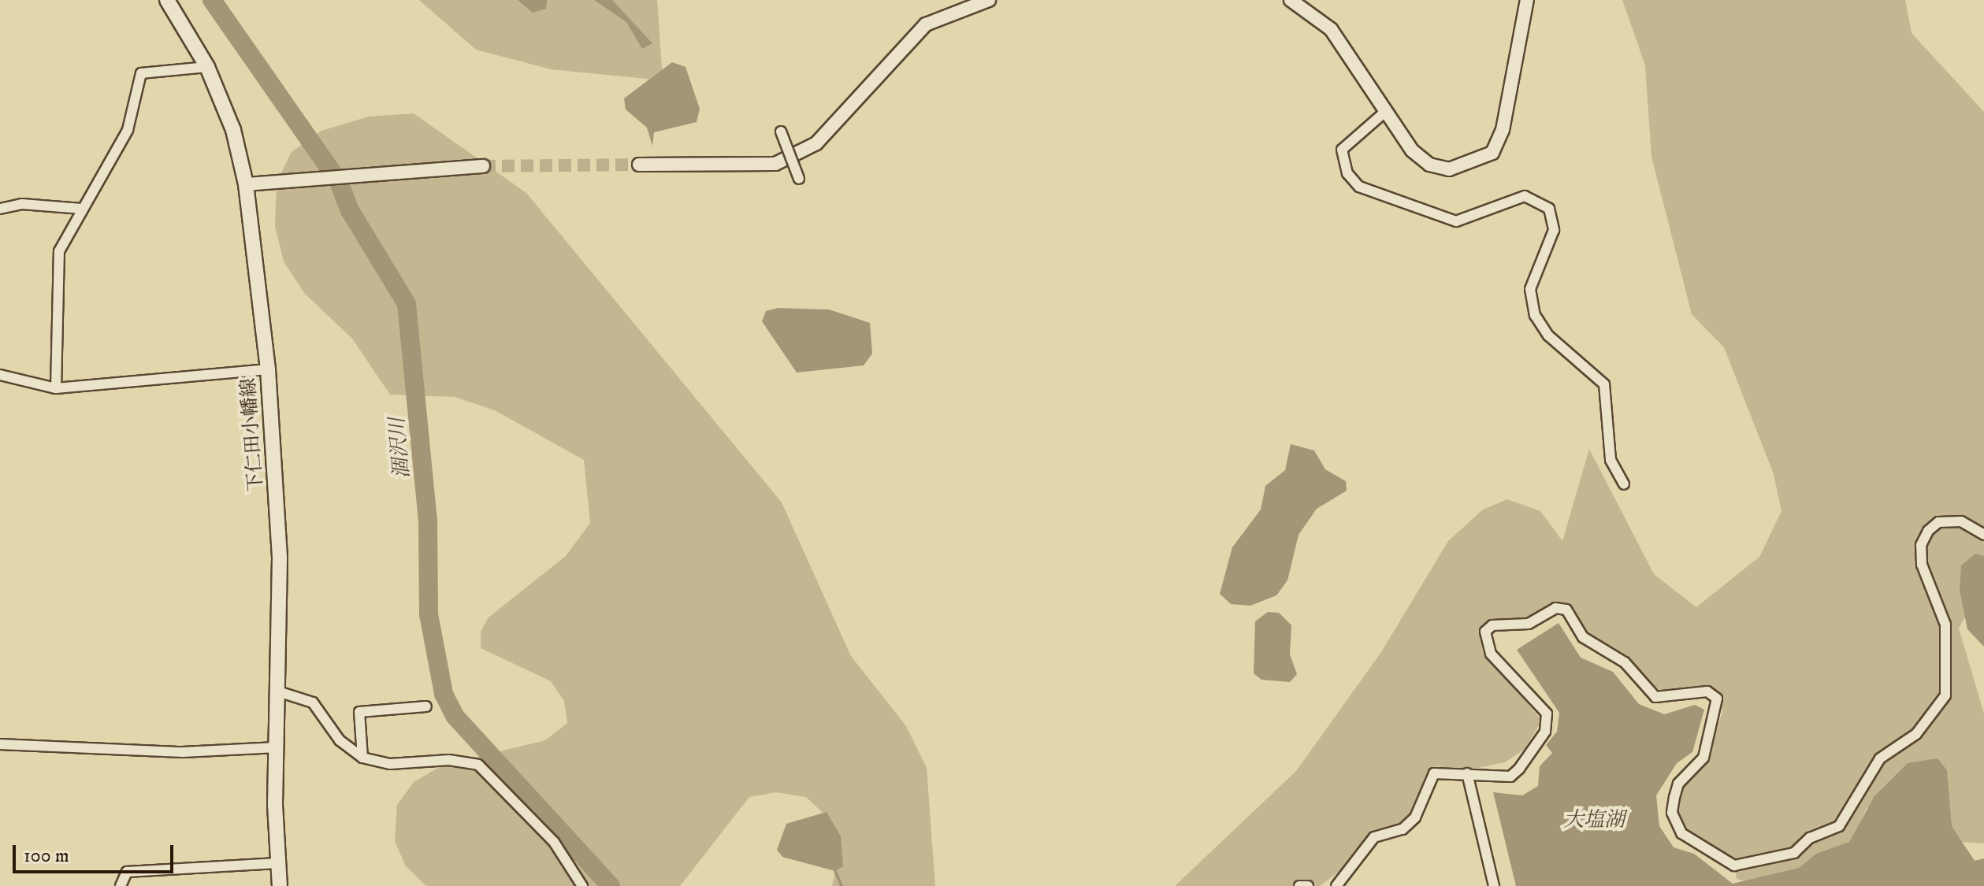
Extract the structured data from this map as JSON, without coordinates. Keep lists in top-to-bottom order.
{
  "streets": {
    "main road": ["下仁田小幡線"]
  },
  "water": ["涸沢川", "大塩湖"],
  "scale_bar": "100 m"
}
